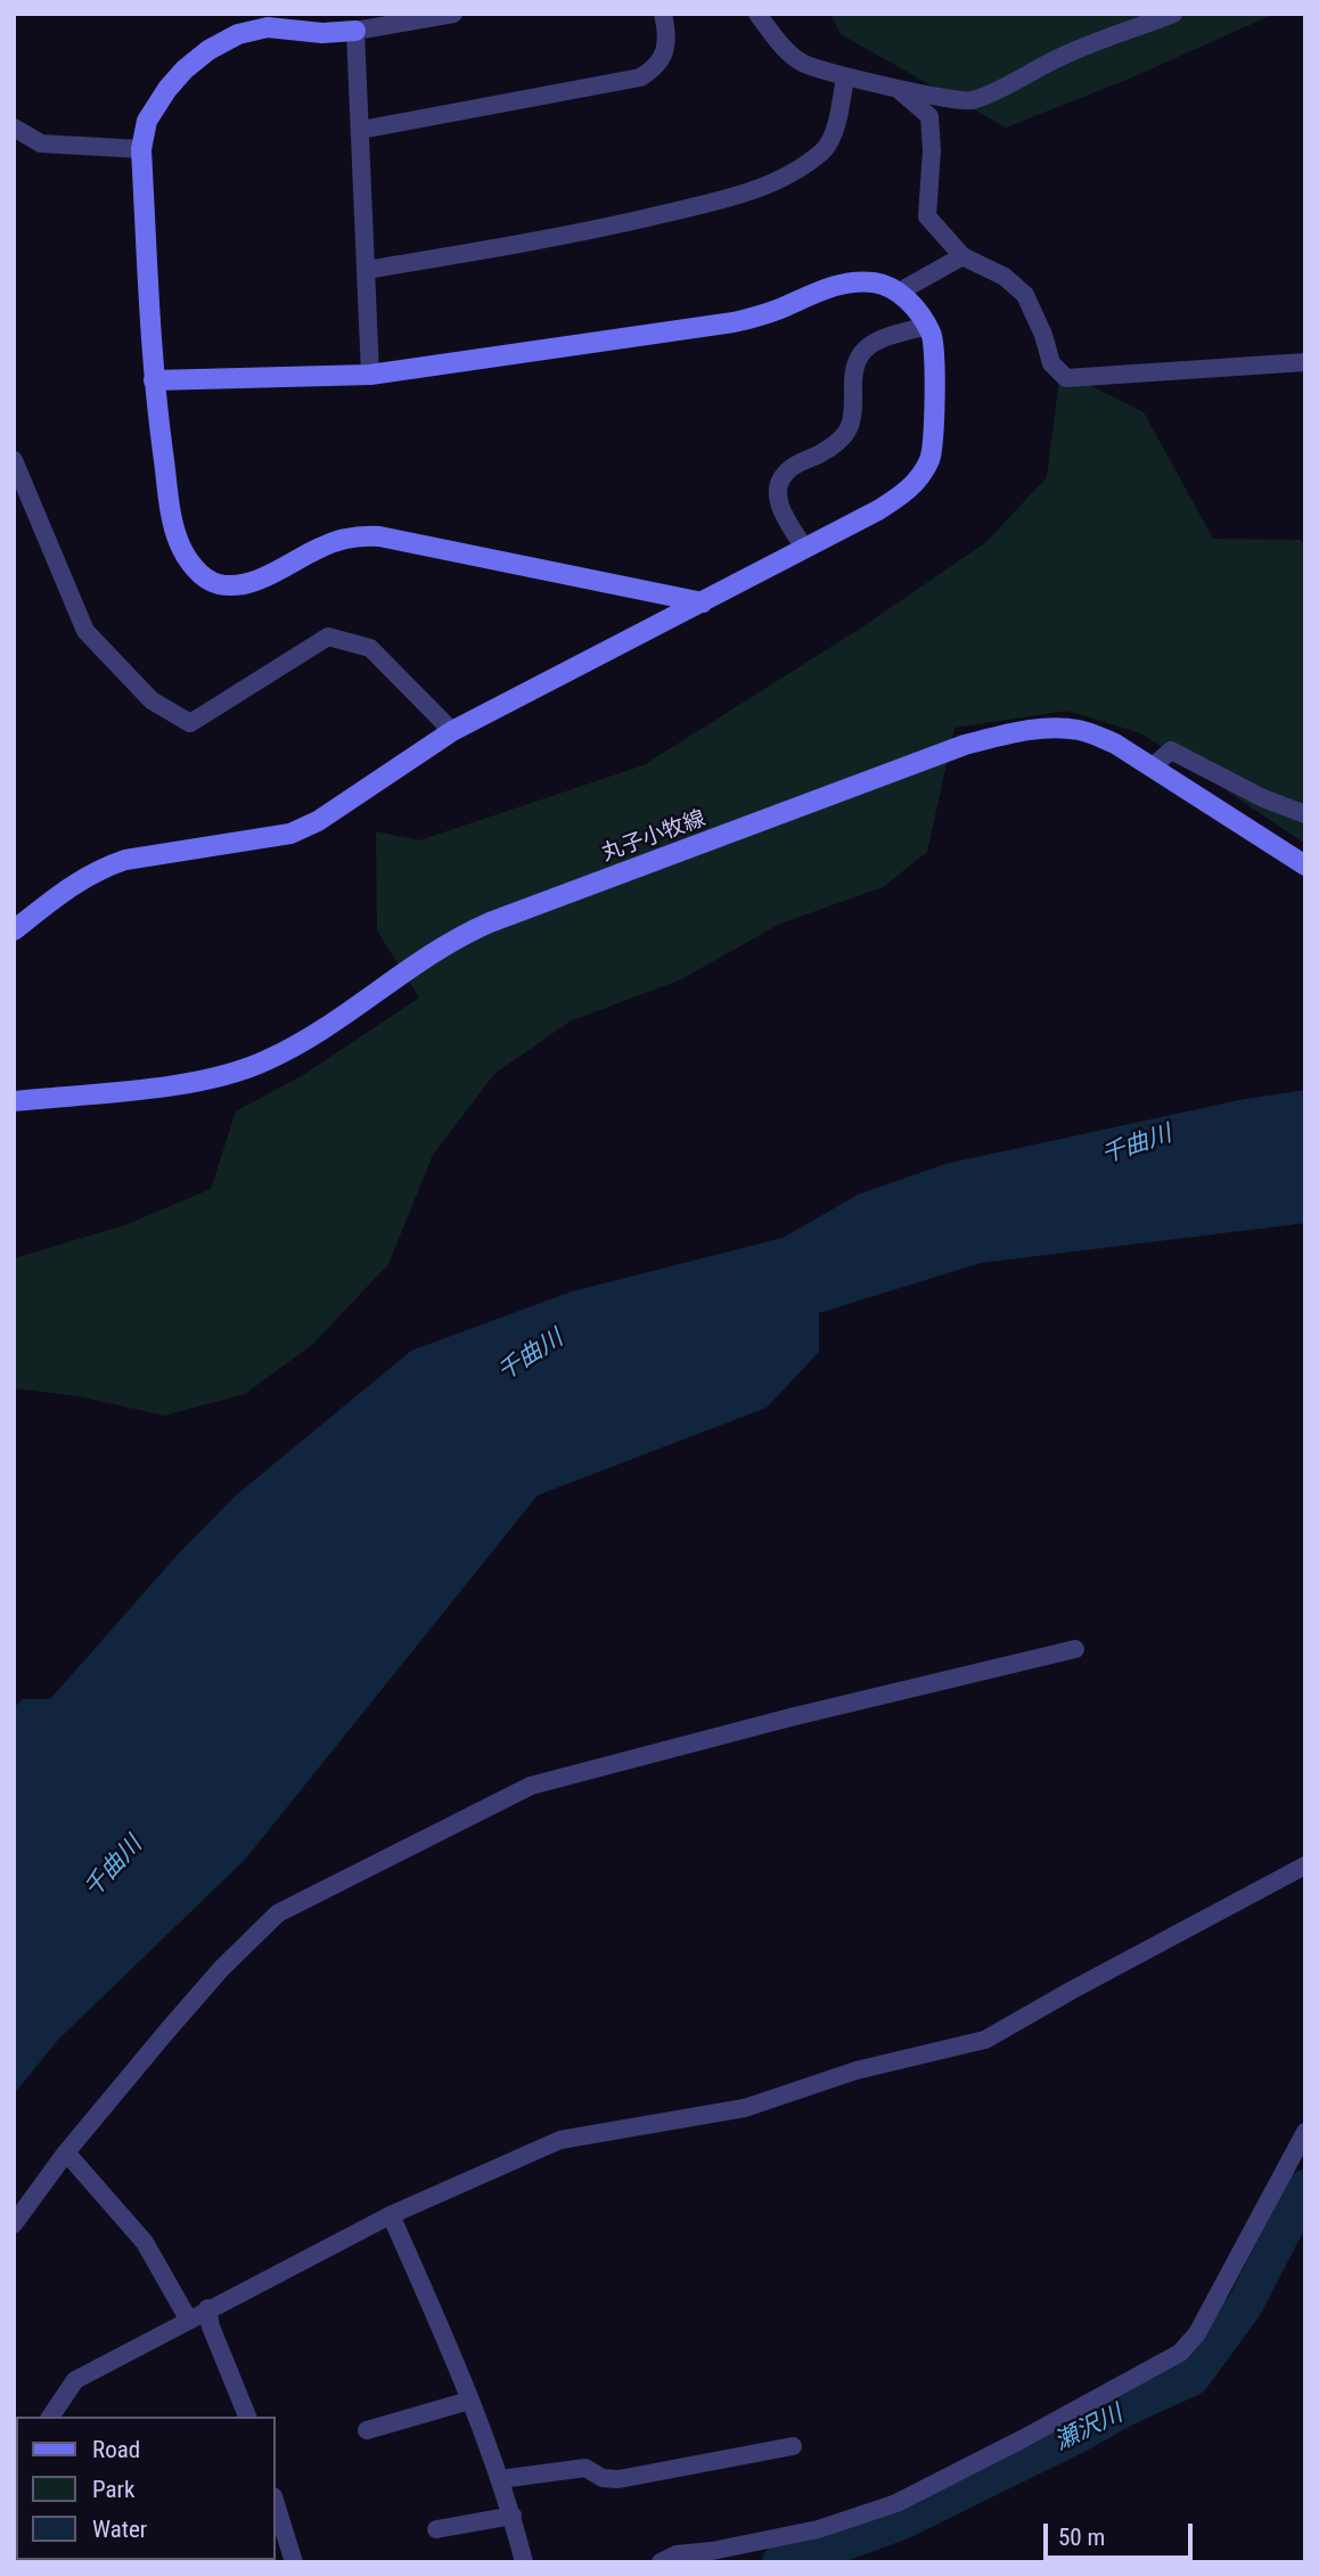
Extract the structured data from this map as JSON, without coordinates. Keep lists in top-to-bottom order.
{
  "streets": {
    "street": ["丸子小牧線"]
  },
  "water": ["千曲川", "瀬沢川"],
  "legend": ["Road", "Park", "Water"],
  "scale_bar": "50 m"
}
